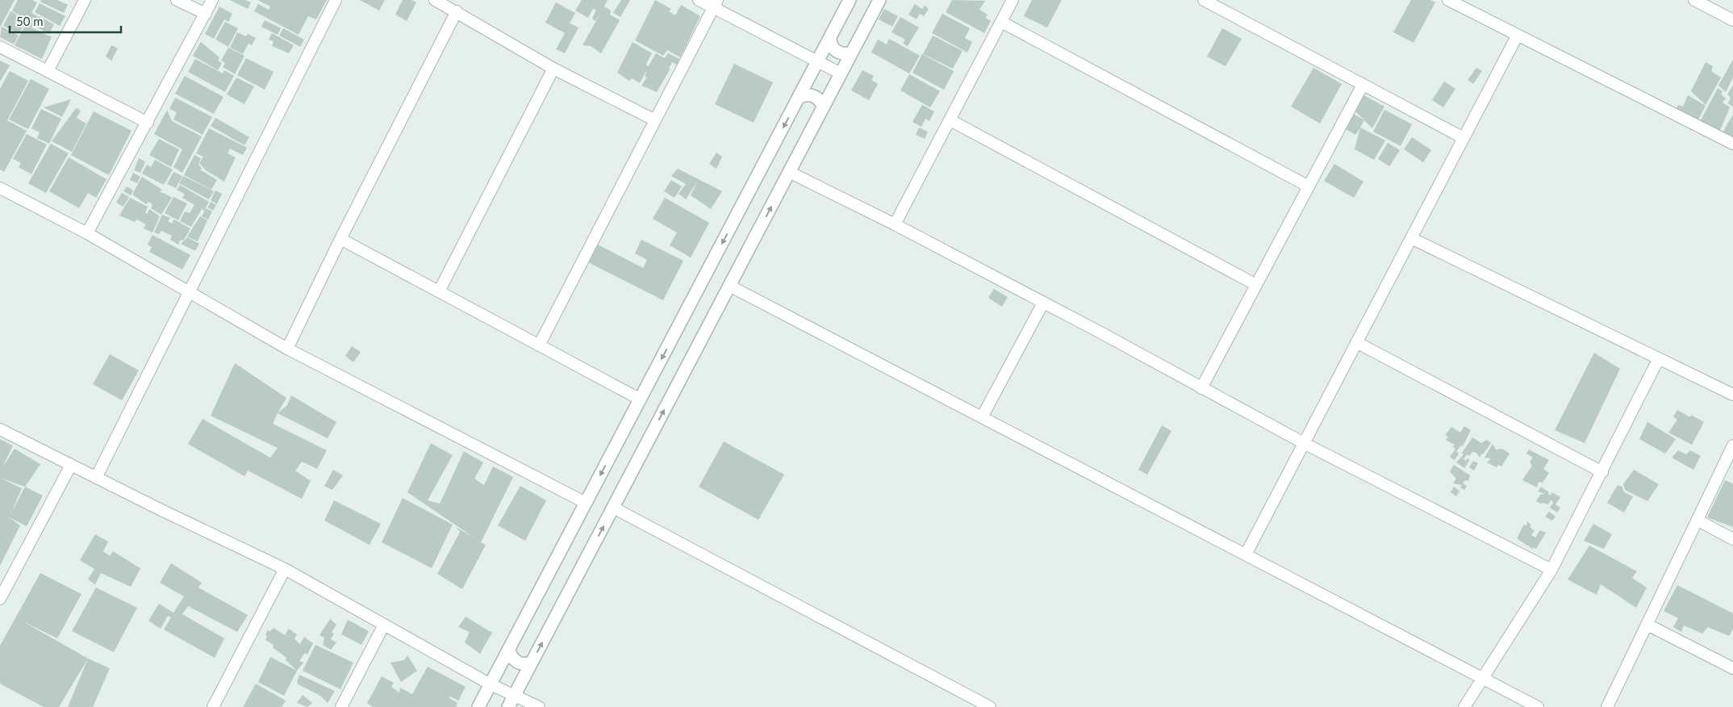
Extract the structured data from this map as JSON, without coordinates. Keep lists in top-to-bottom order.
{
  "scale_bar": "50 m"
}
